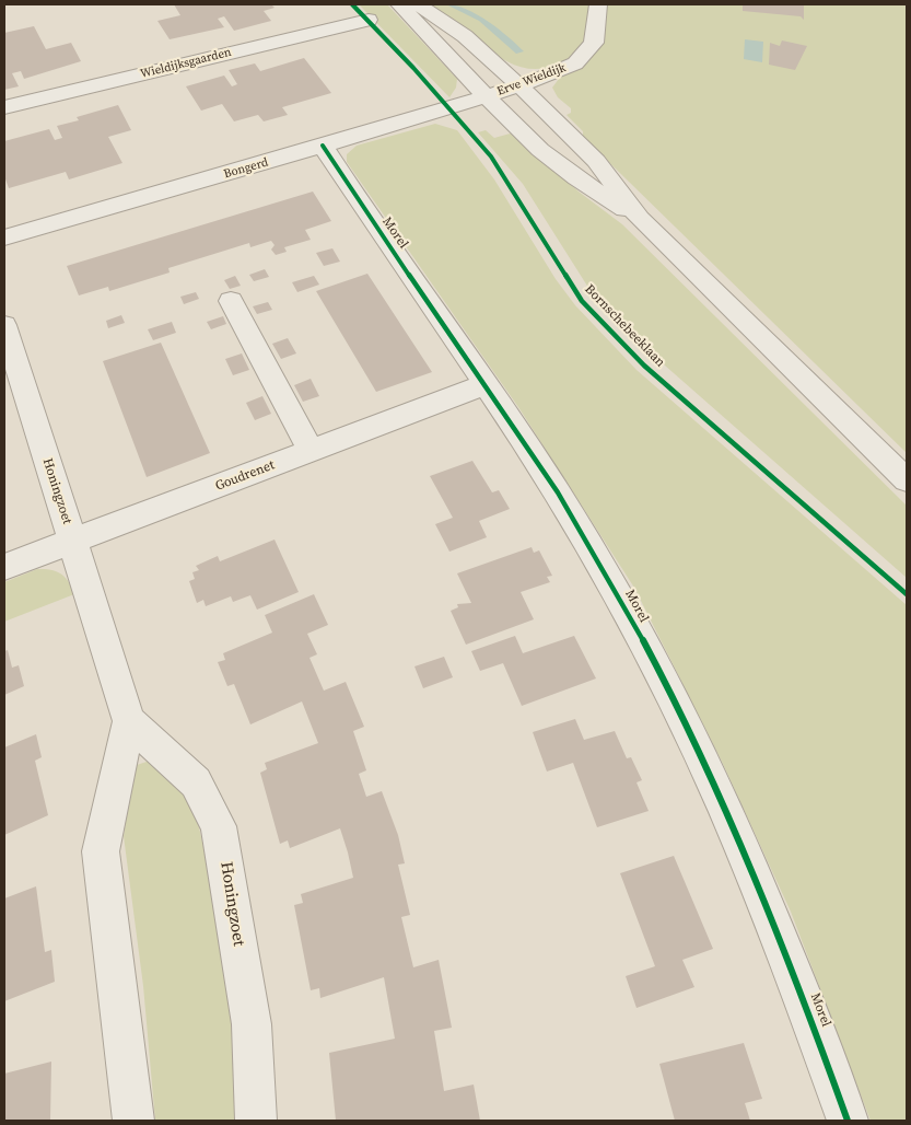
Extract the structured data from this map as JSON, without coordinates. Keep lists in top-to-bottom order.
{
  "streets": {
    "street": [
      "Wieldijksgaarden",
      "Erve Wieldijk",
      "Bongerd",
      "Morel",
      "Goudrenet",
      "Honingzoet"
    ],
    "cycle path": ["Bornschebeeklaan"]
  },
  "crossings": [
    ["Erve Wieldijk", "Bongerd"],
    ["Bongerd", "Morel"],
    ["Morel", "Goudrenet"],
    ["Goudrenet", "Honingzoet"]
  ]
}
